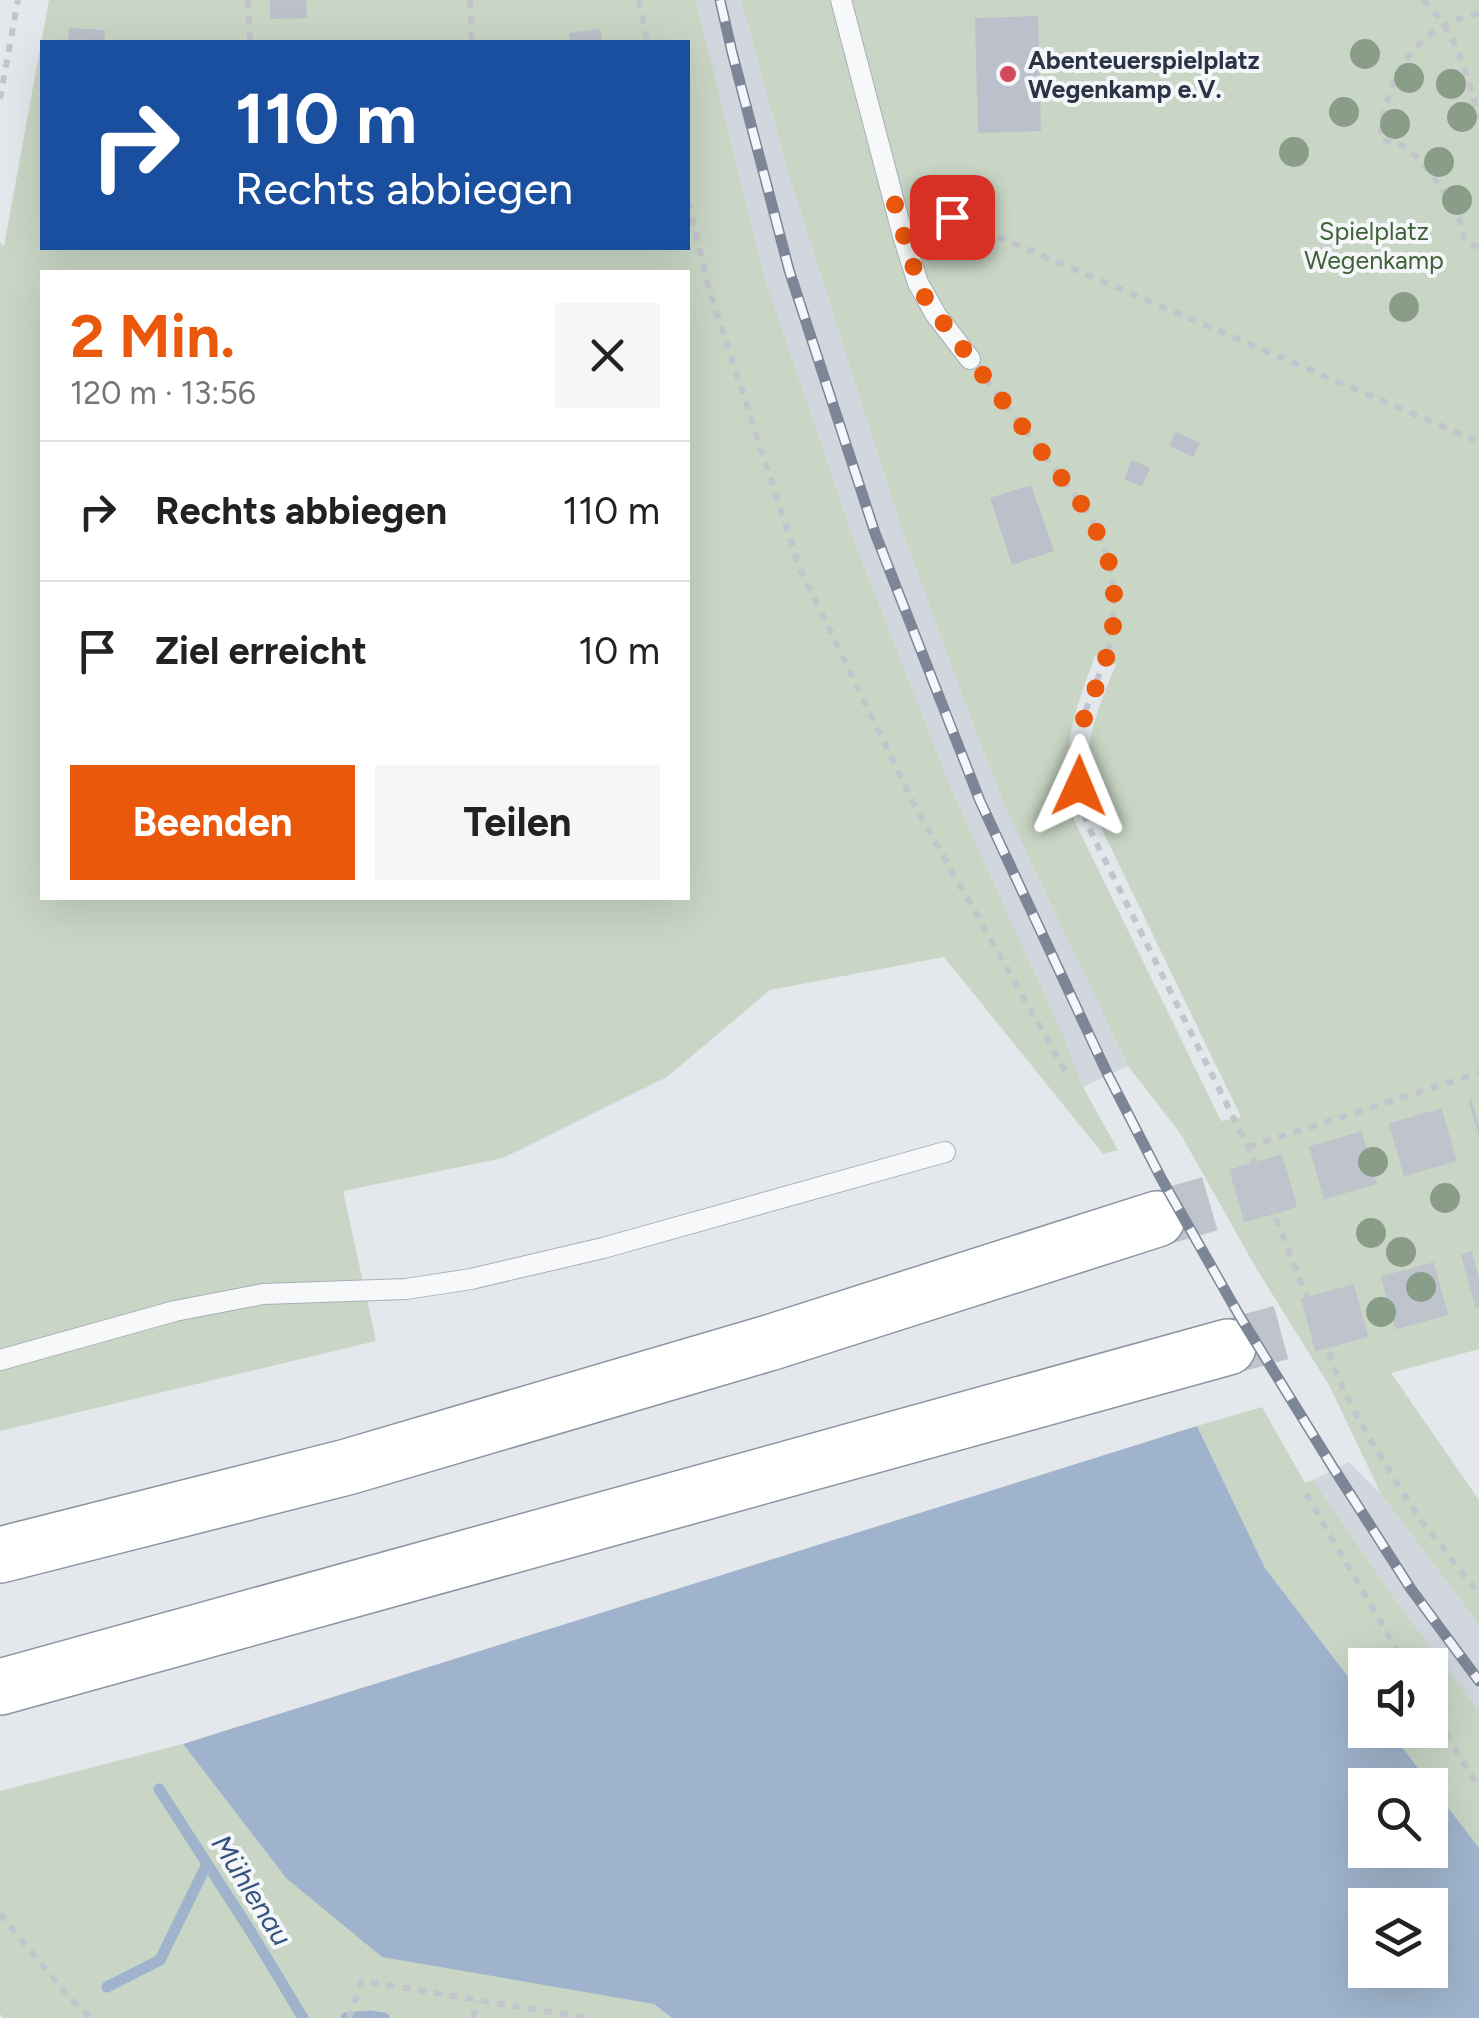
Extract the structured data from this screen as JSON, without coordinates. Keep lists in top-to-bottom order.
{
  "water": ["Mühlenau"],
  "parks": ["Spielplatz Wegenkamp"],
  "places": ["Abenteuerspielplatz Wegenkamp e.V."],
  "page": {
    "turn": ["110 m", "Rechts abbiegen"],
    "heading": ["2 Min.", "120 m · 13:56"],
    "list": [
      {
        "name": "Rechts abbiegen",
        "value": "110 m"
      },
      {
        "name": "Ziel erreicht",
        "value": "10 m"
      }
    ],
    "buttons": ["Beenden", "Teilen"]
  }
}
